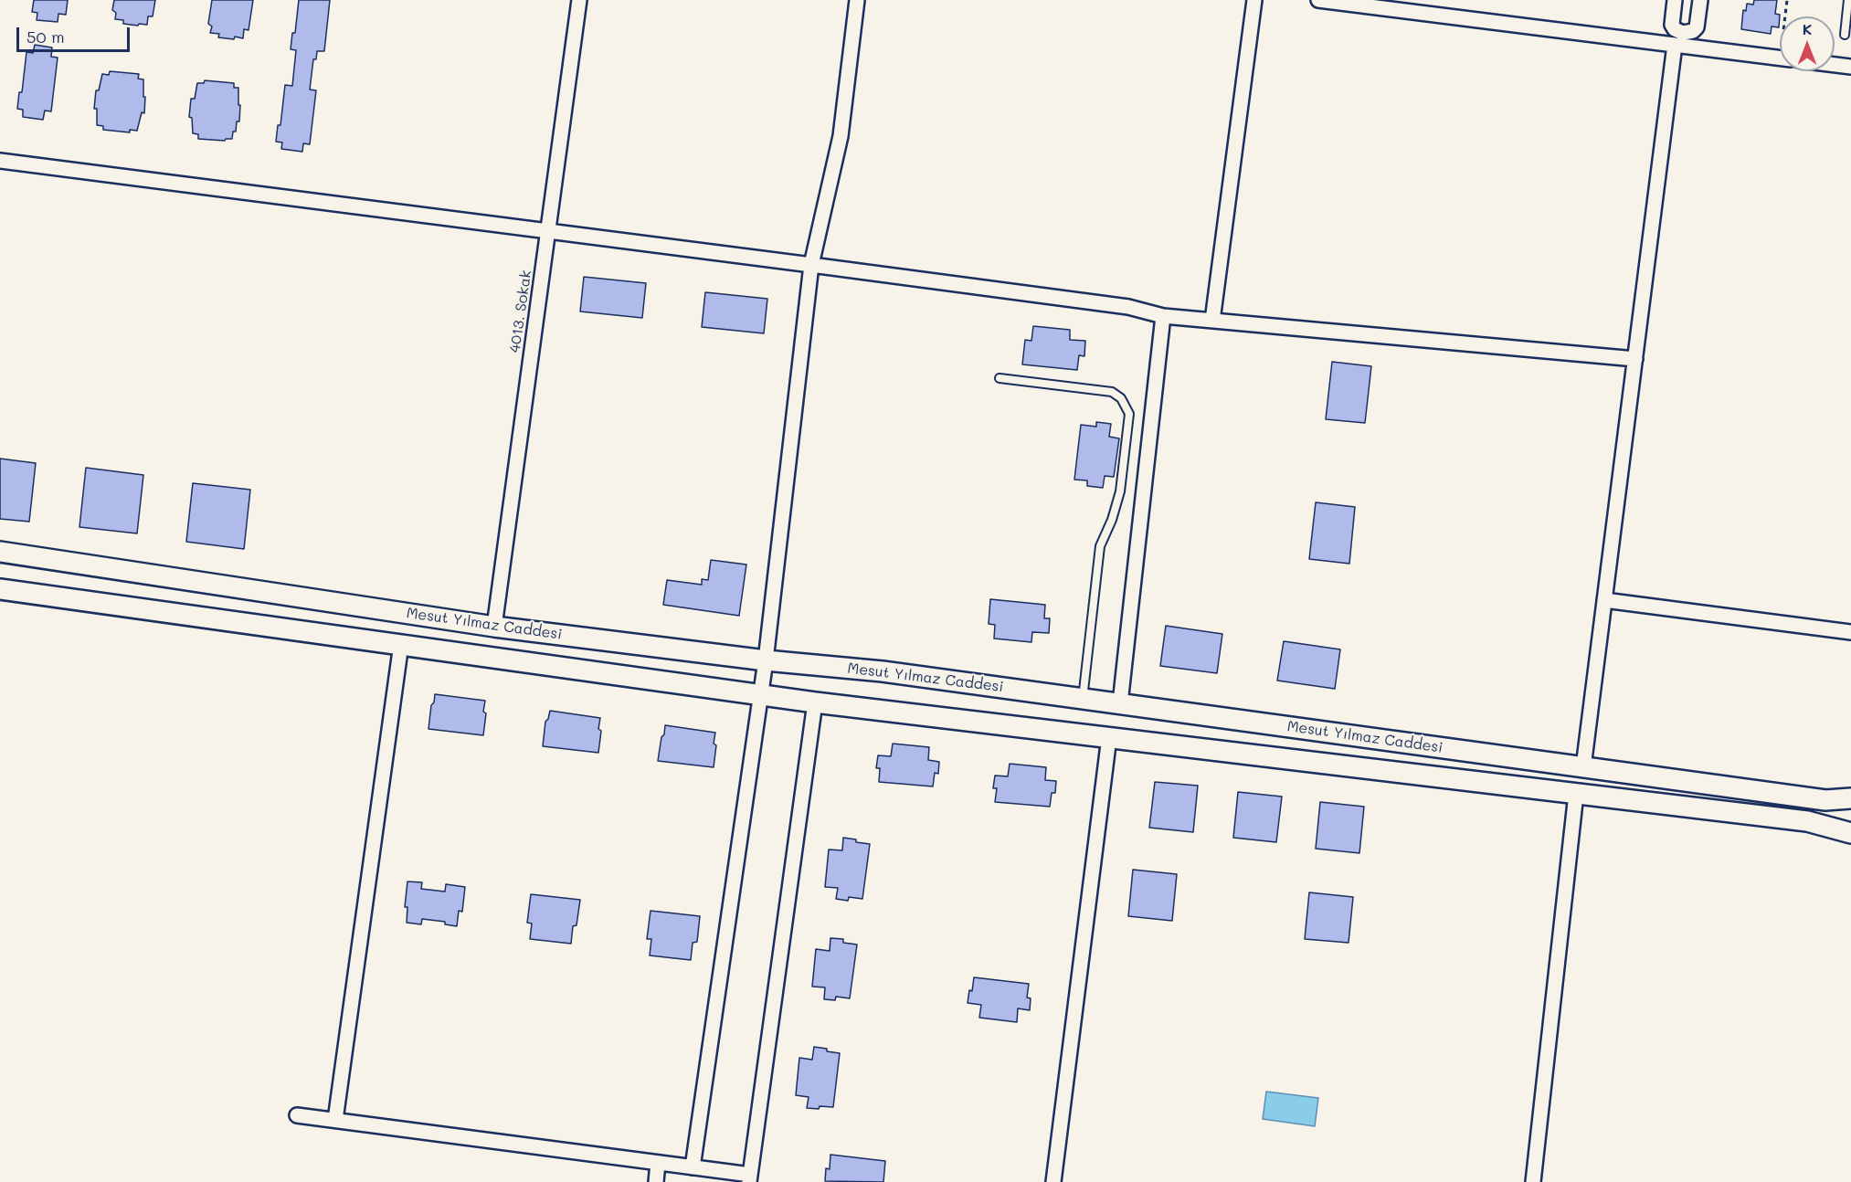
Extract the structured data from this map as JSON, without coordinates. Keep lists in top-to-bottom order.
{
  "streets": {
    "main road": ["Mesut Yılmaz Caddesi"],
    "street": ["4013. Sokak"]
  },
  "crossings": [
    ["4013. Sokak", "Mesut Yılmaz Caddesi"]
  ],
  "scale_bar": "50 m",
  "north": "top"
}
